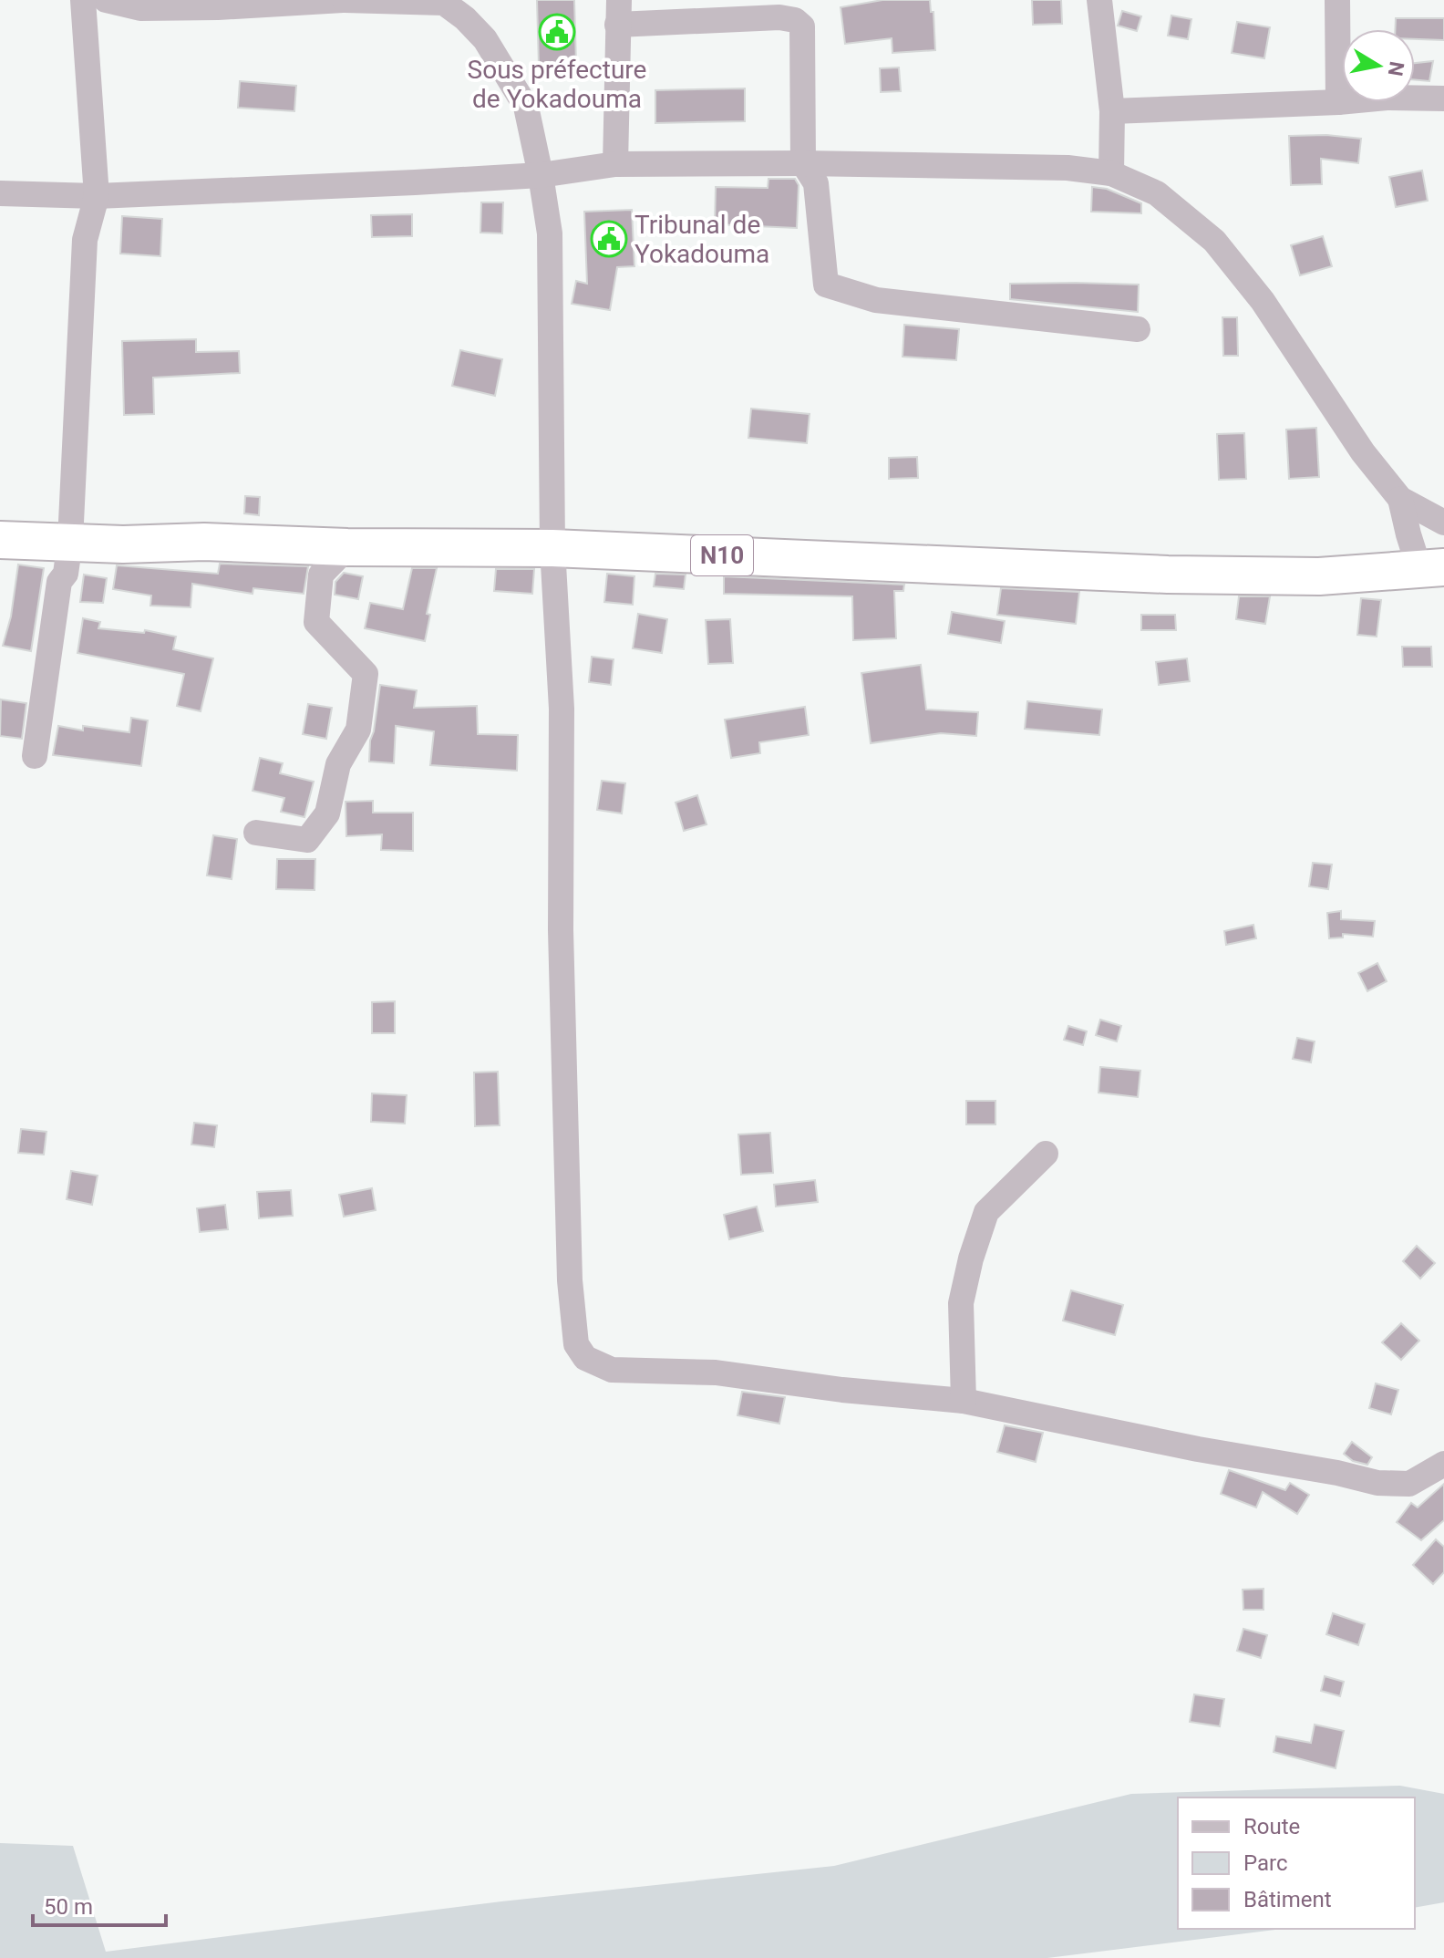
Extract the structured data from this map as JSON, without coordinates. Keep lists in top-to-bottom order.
{
  "streets": {
    "highway": ["N10"]
  },
  "places": {
    "public building": ["Sous préfecture de Yokadouma", "Tribunal de Yokadouma"]
  },
  "legend": ["Route", "Parc", "Bâtiment"],
  "scale_bar": "50 m",
  "north": "right"
}
